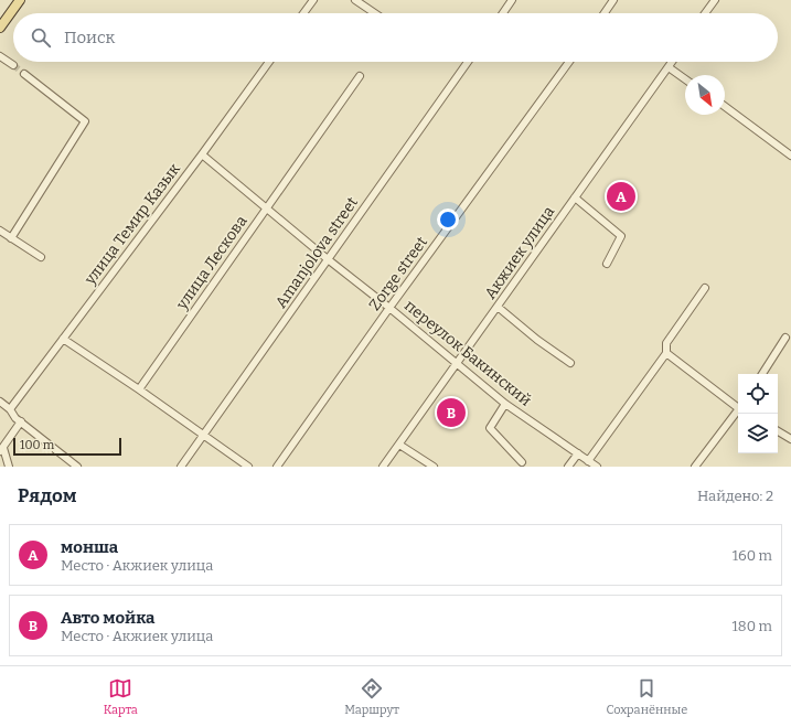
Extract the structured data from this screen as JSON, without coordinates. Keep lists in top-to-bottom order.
{
  "streets": {
    "street": [
      "улица Темир Казык",
      "Amanjolova street",
      "Акжиек улица",
      "улица Лескова",
      "Zorge street",
      "переулок Бакинский"
    ]
  },
  "crossings": [
    ["улица Темир Казык", "переулок Бакинский"],
    ["Amanjolova street", "переулок Бакинский"],
    ["Акжиек улица", "переулок Бакинский"],
    ["улица Лескова", "переулок Бакинский"],
    ["Zorge street", "переулок Бакинский"]
  ],
  "scale_bar": "100 m",
  "north": "bottom right",
  "page": {
    "search": "Поиск",
    "pins": ["A", "B"],
    "scale": "100 m",
    "heading": ["Рядом", "Найдено: 2"],
    "list": [
      {
        "mark": "A",
        "name": "монша",
        "note": "Место · Акжиек улица",
        "value": "160 m"
      },
      {
        "mark": "B",
        "name": "Авто мойка",
        "note": "Место · Акжиек улица",
        "value": "180 m"
      }
    ],
    "nav": ["Карта", "Маршрут", "Сохранённые"]
  }
}
